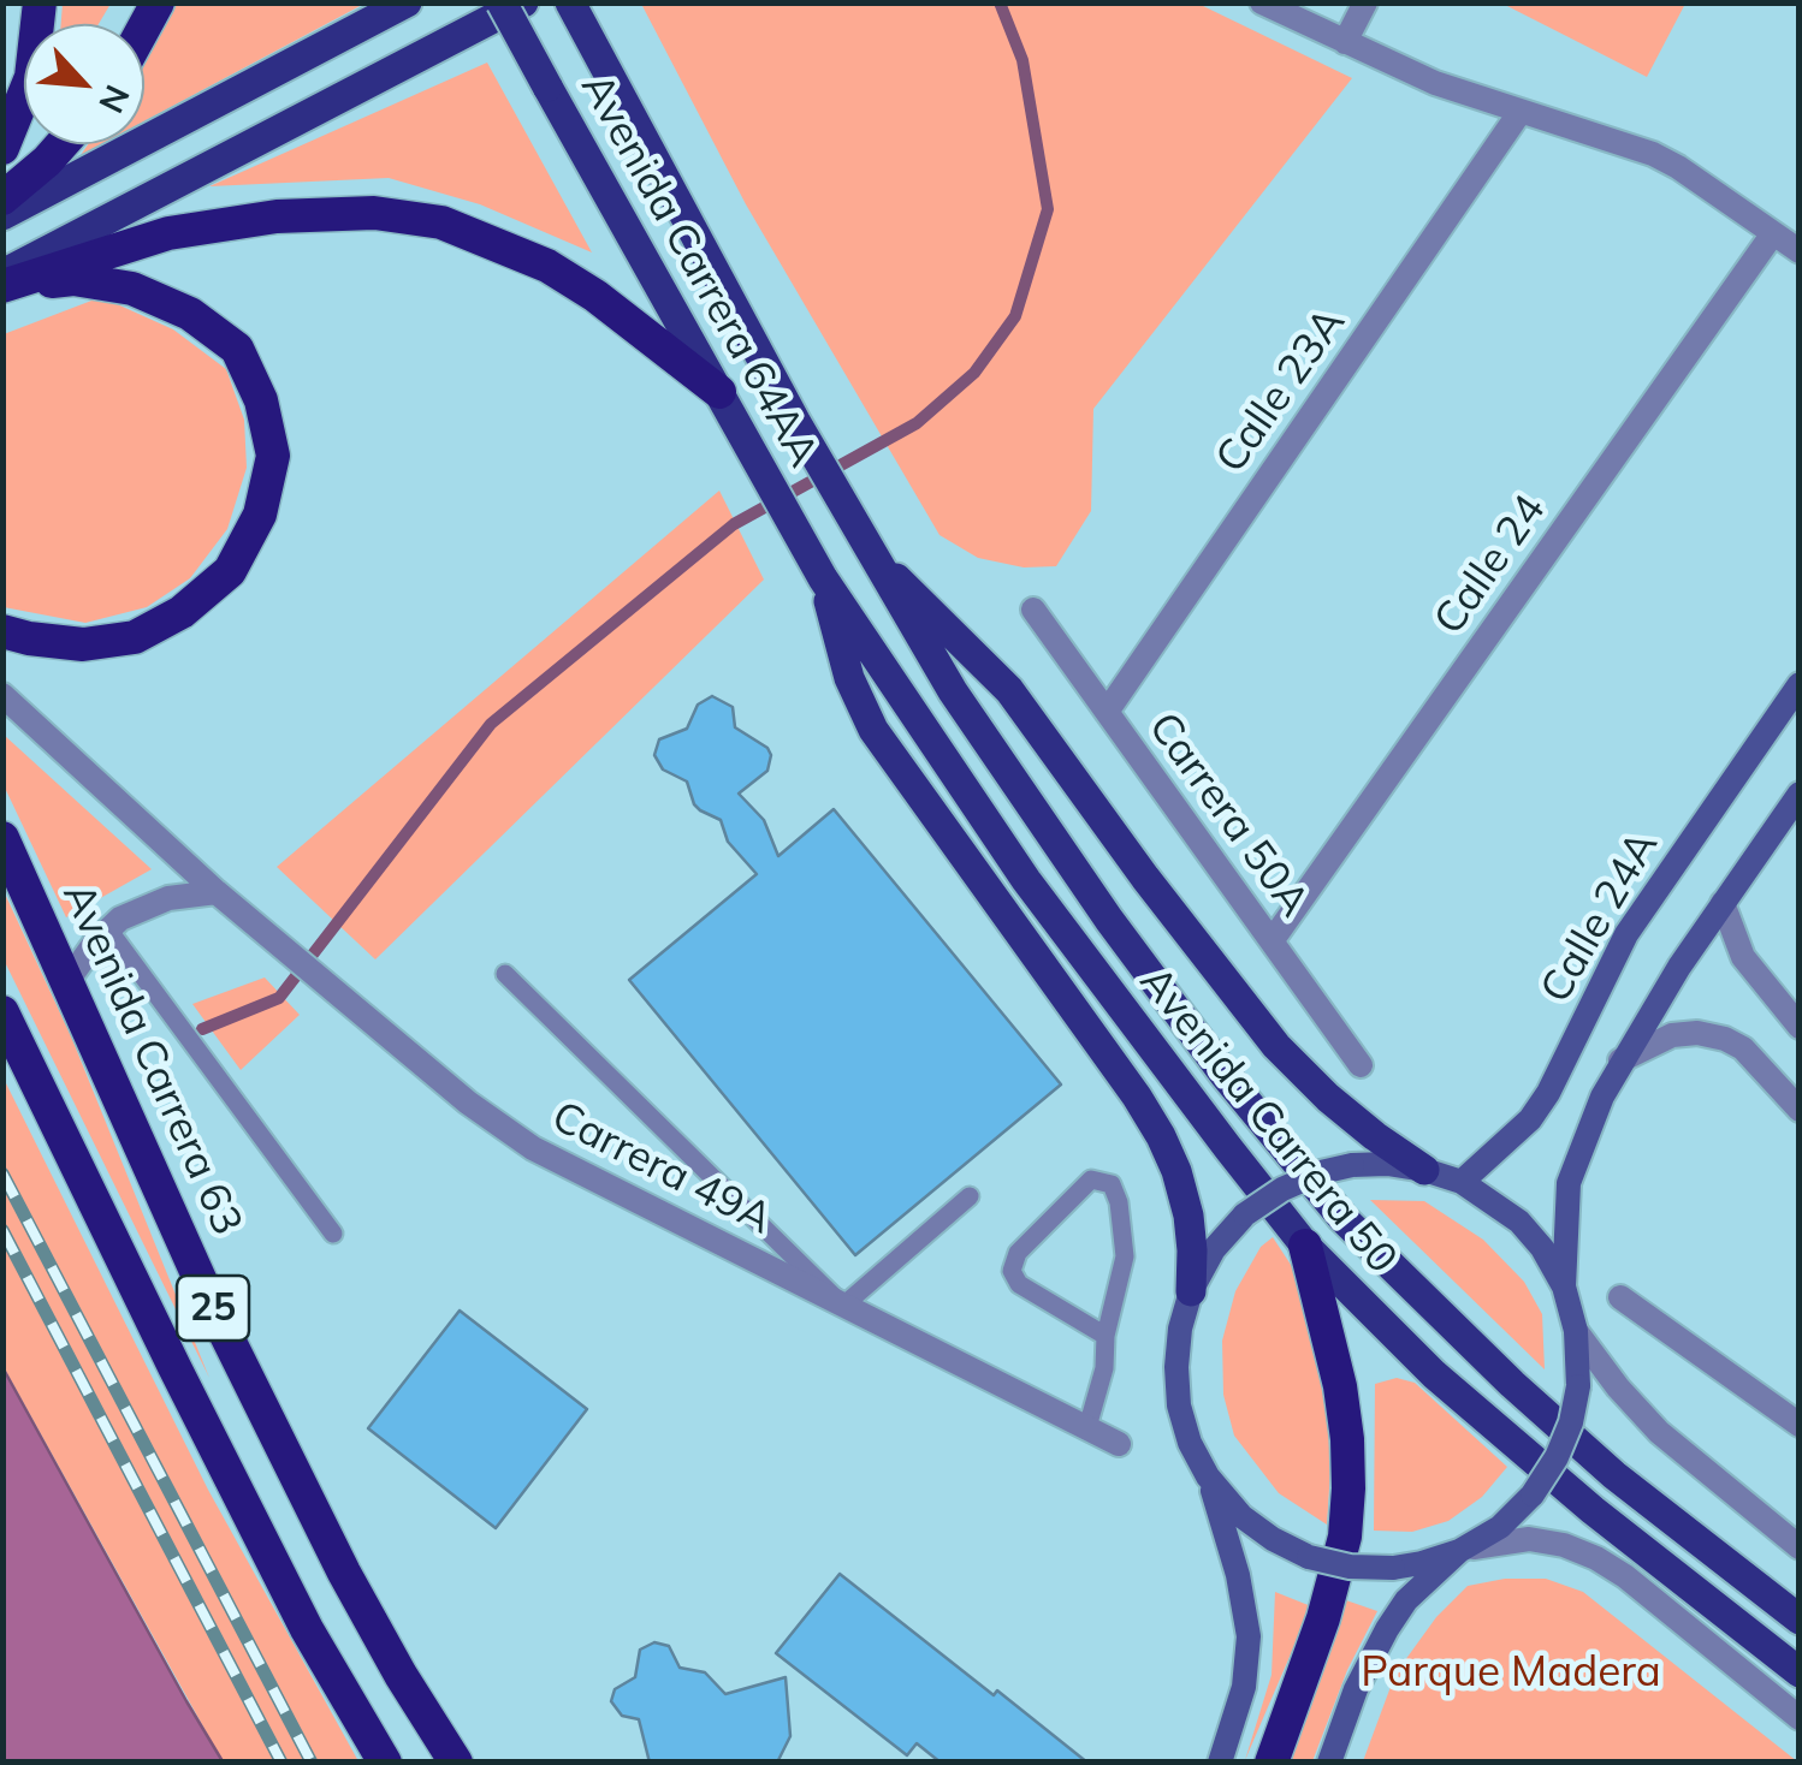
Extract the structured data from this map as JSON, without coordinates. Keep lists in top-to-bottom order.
{
  "streets": {
    "highway": ["Avenida Carrera 63", "25"],
    "main road": ["Avenida Carrera 64AA", "Calle 24A", "Avenida Carrera 50"],
    "street": [
      "Calle 23A",
      "Calle 24",
      "Carrera 50A",
      "Carrera 49A"
    ]
  },
  "crossings": [
    ["Avenida Carrera 64AA", "Avenida Carrera 50"],
    ["Calle 23A", "Carrera 50A"],
    ["Calle 24", "Carrera 50A"]
  ],
  "parks": ["Parque Madera"],
  "north": "bottom right"
}
